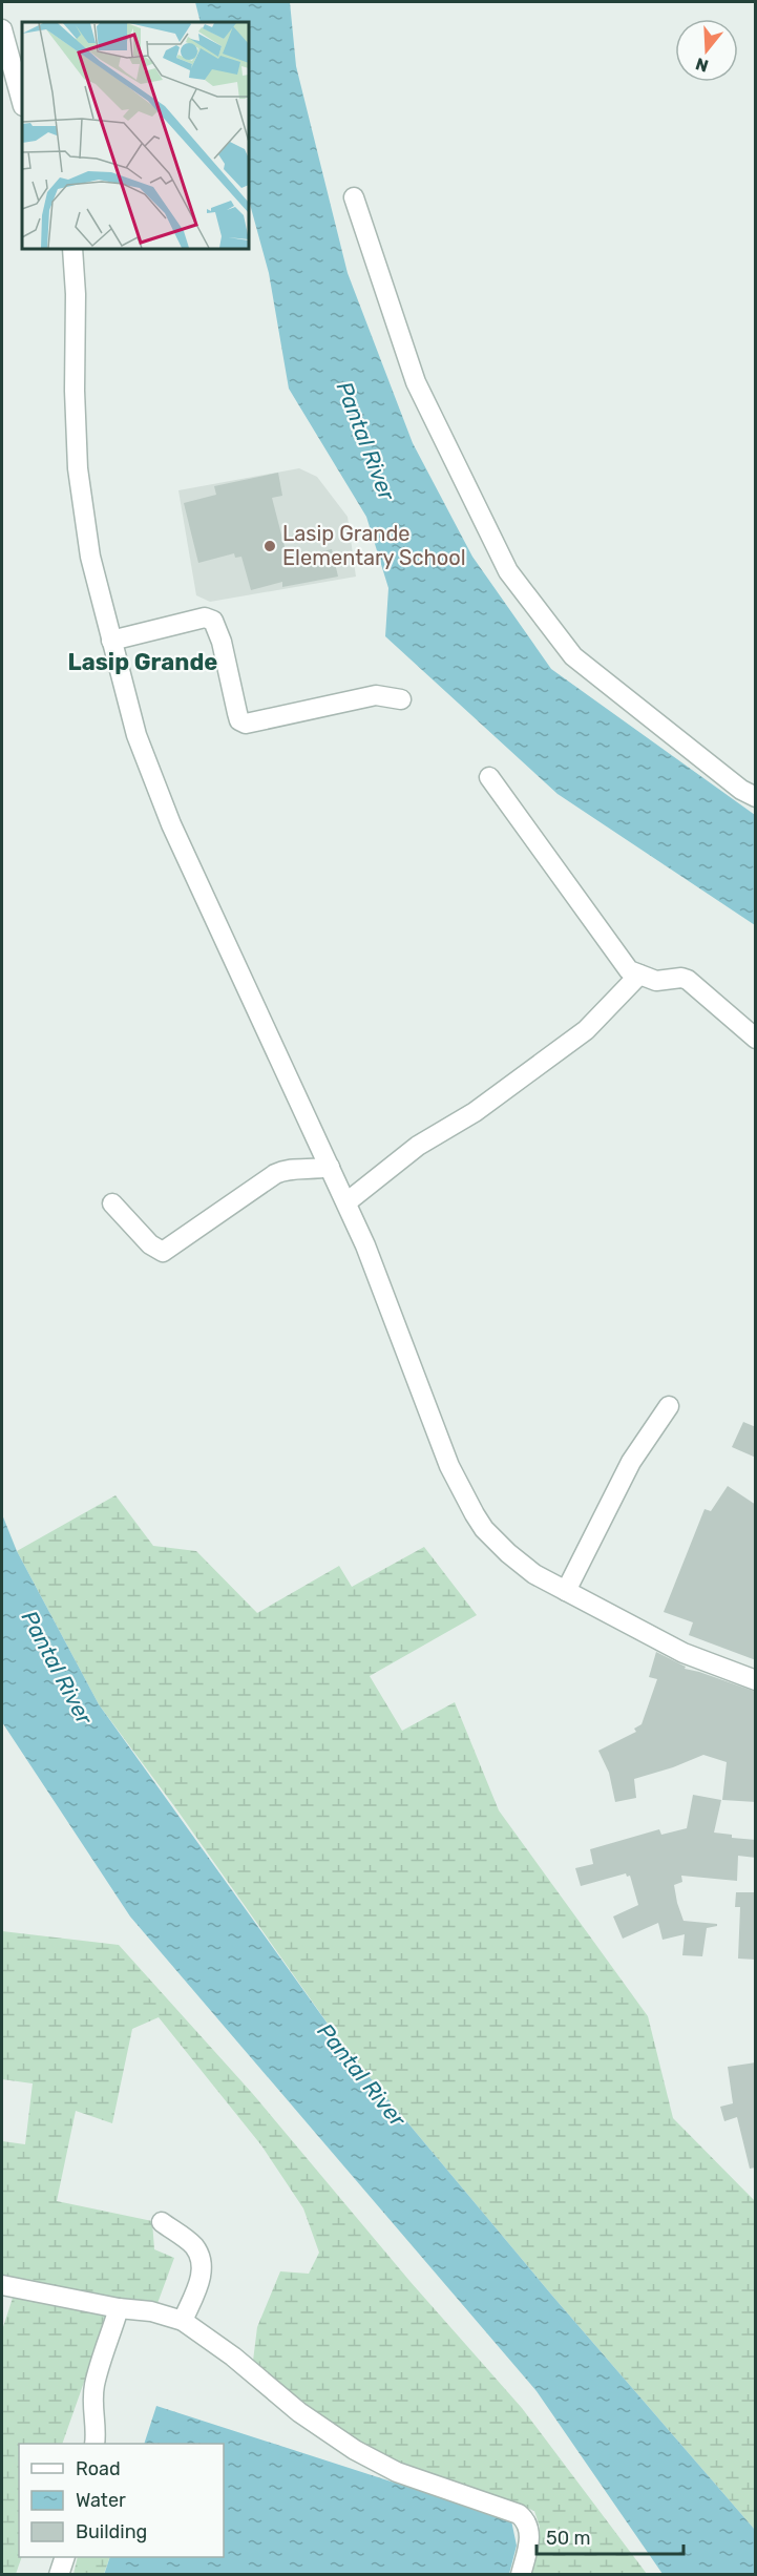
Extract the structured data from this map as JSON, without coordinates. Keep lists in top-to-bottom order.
{
  "districts": ["Lasip Grande"],
  "water": ["Pantal River"],
  "places": ["Lasip Grande Elementary School"],
  "legend": ["Road", "Water", "Building"],
  "scale_bar": "50 m",
  "north": "bottom"
}
